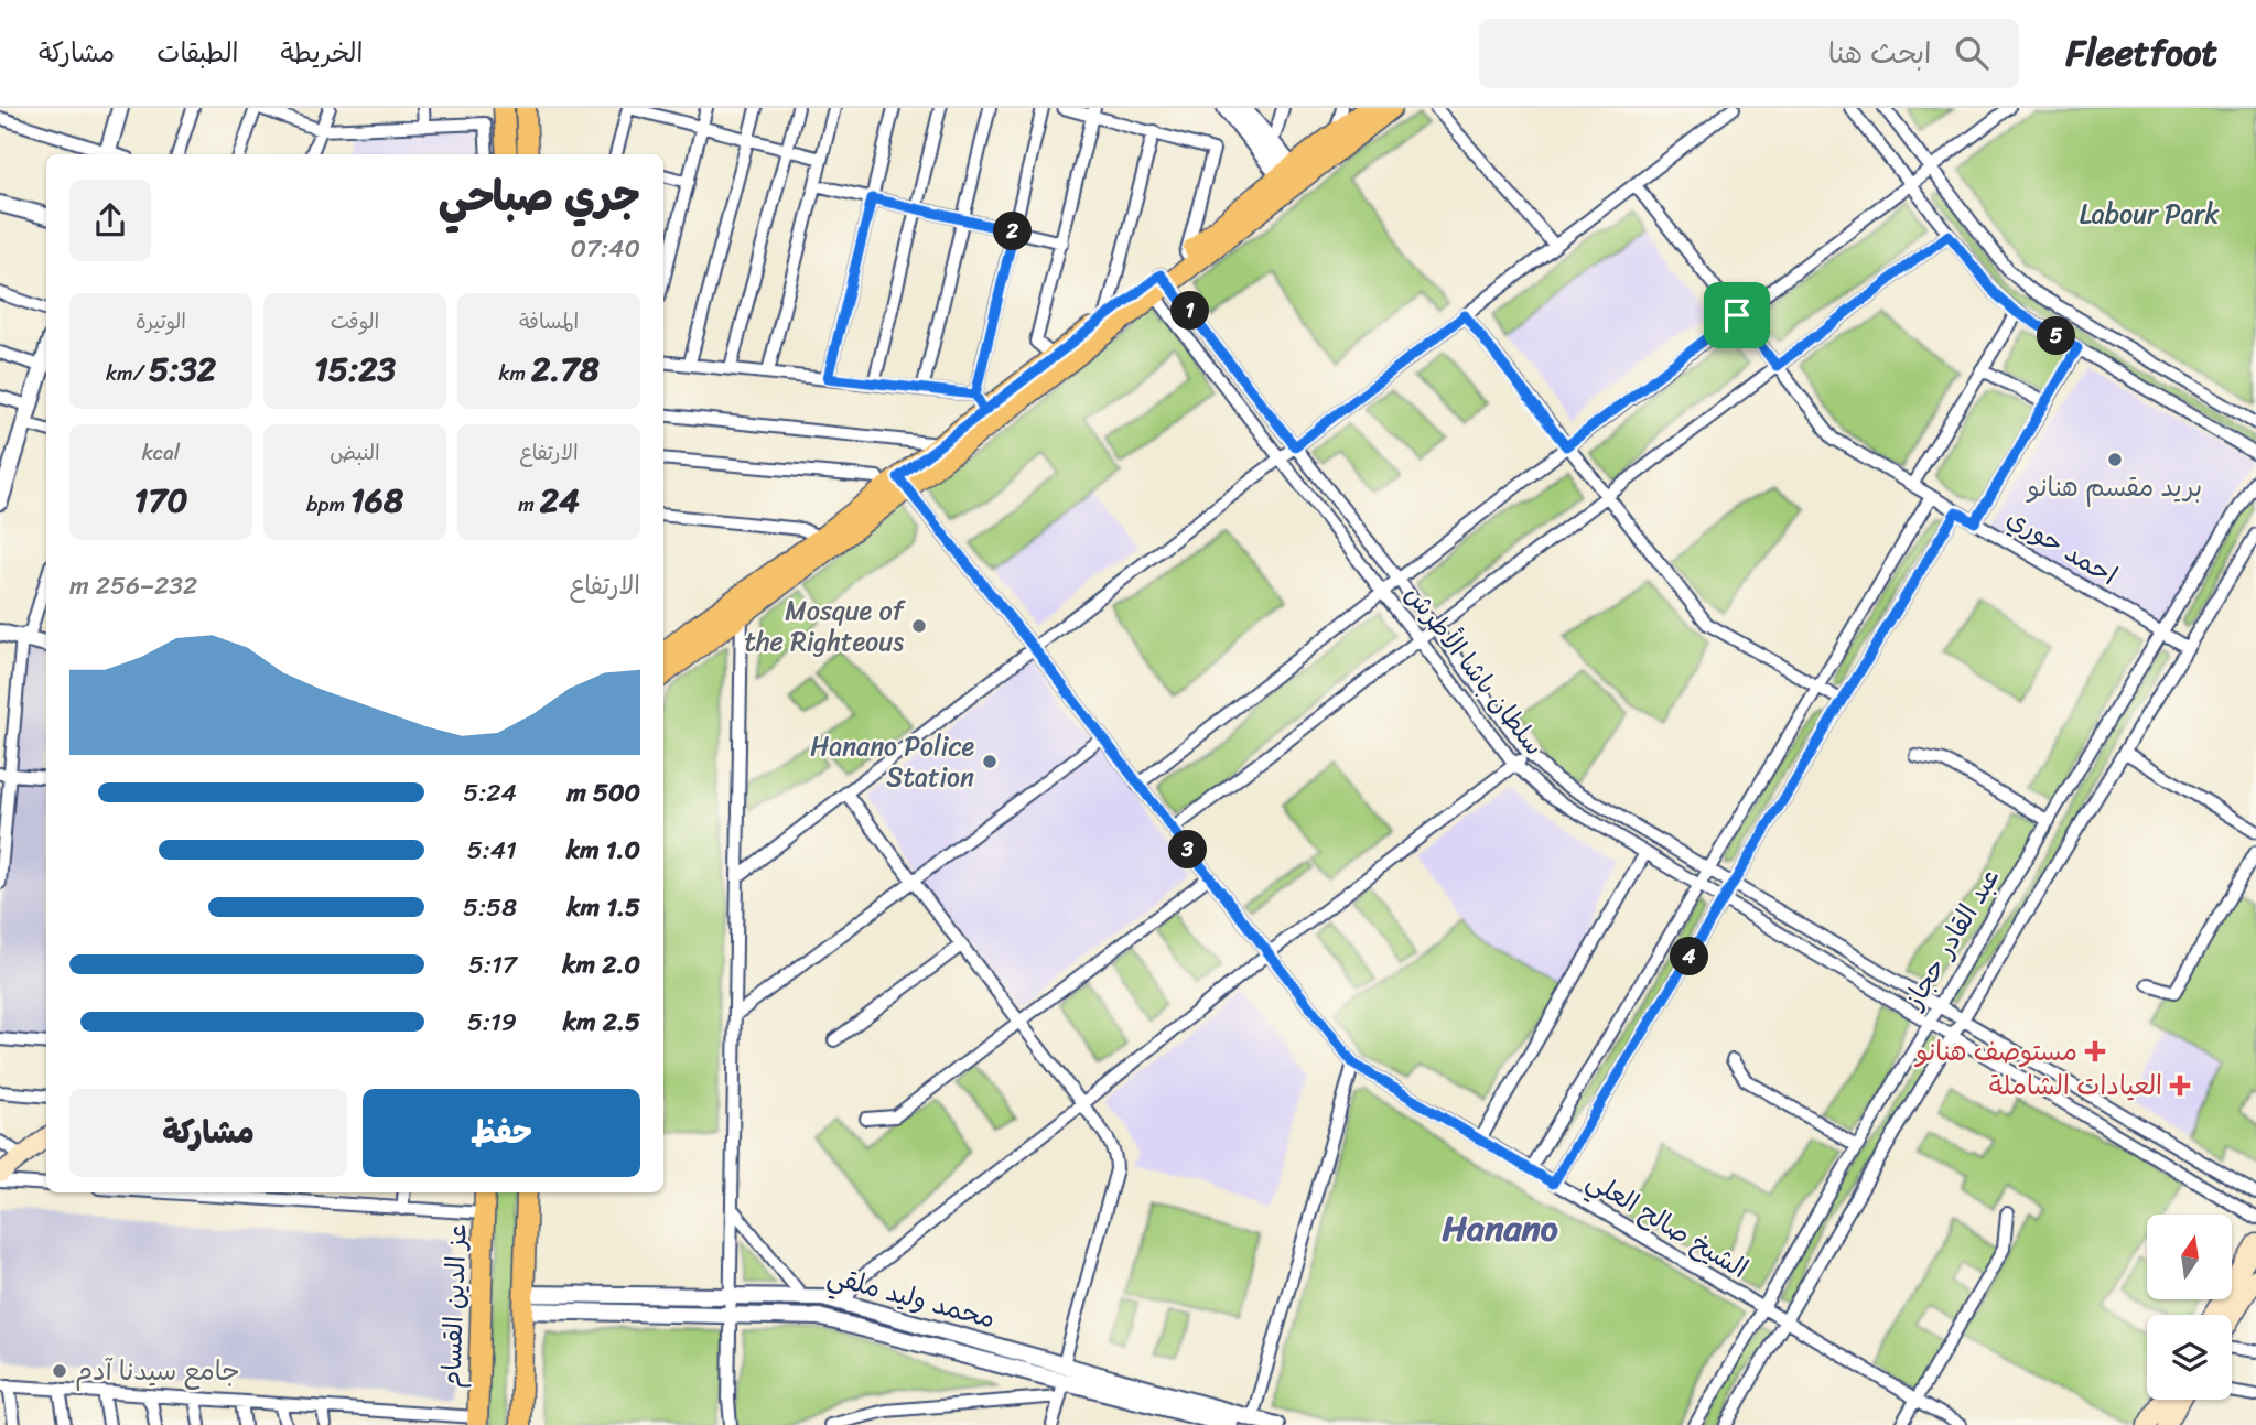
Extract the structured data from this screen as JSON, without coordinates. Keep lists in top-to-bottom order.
{
  "streets": {
    "main road": ["عز الدين القسام"],
    "street": [
      "احمد حوري",
      "سلطان باشا الأطرش",
      "عبد القادر حجاز",
      "الشيخ صالح العلي",
      "محمد وليد ملقي"
    ]
  },
  "crossings": [
    ["احمد حوري", "عبد القادر حجاز"],
    ["سلطان باشا الأطرش", "عبد القادر حجاز"],
    ["عبد القادر حجاز", "الشيخ صالح العلي"]
  ],
  "districts": ["Hanano"],
  "parks": ["Labour Park"],
  "places": {
    "other": [
      "بريد مقسم هنانو",
      "Mosque of the Righteous",
      "Hanano Police Station",
      "جامع سيدنا آدم"
    ],
    "health": ["مستوصف هنانو", "العيادات الشاملة"]
  },
  "north": "top",
  "page": {
    "header": "Fleetfoot",
    "search": "ابحث هنا",
    "nav": ["الخريطة", "الطبقات", "مشاركة"],
    "heading": ["جري صباحي", "07:40"],
    "pins": [
      "2",
      "1",
      "5",
      "3",
      "4"
    ],
    "stats": [
      ["المسافة", "2.78 km"],
      ["الوقت", "15:23"],
      ["الوتيرة", "5:32 /km"],
      ["الارتفاع", "24 m"],
      ["النبض", "168 bpm"],
      ["kcal", "170"]
    ],
    "chart": ["الارتفاع", "232–256 m"],
    "list": [
      {
        "name": "500 m",
        "note": "5:24"
      },
      {
        "name": "1.0 km",
        "note": "5:41"
      },
      {
        "name": "1.5 km",
        "note": "5:58"
      },
      {
        "name": "2.0 km",
        "note": "5:17"
      },
      {
        "name": "2.5 km",
        "note": "5:19"
      }
    ],
    "buttons": ["حفظ", "مشاركة"]
  }
}
